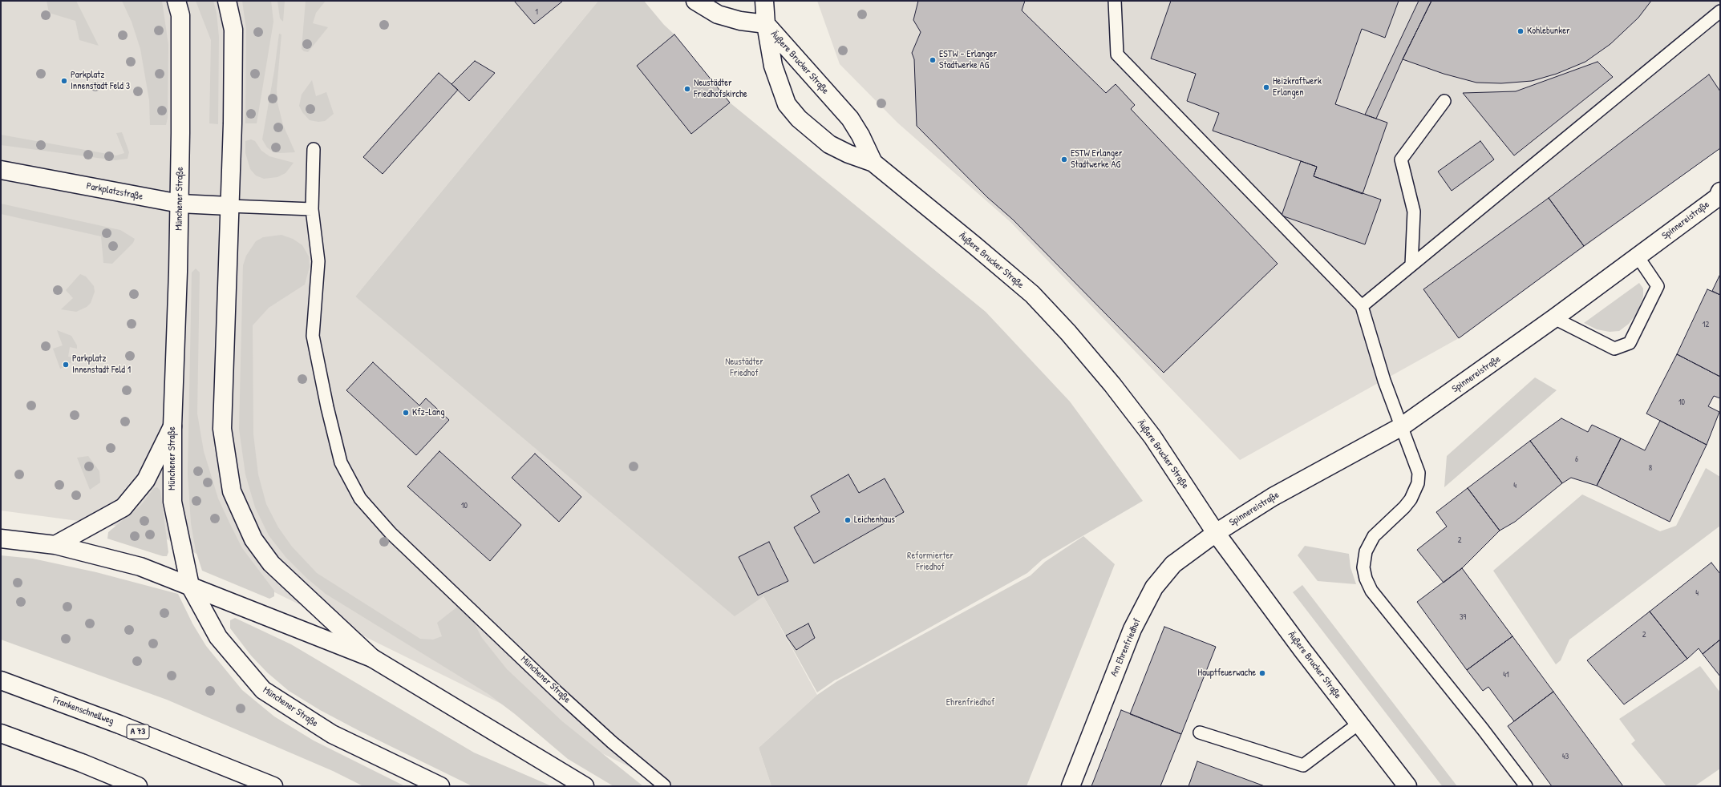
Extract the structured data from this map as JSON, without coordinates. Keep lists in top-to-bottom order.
{
  "streets": {
    "main road": [
      "Äußere Brucker Straße",
      "Parkplatzstraße",
      "Münchener Straße",
      "Spinnereistraße",
      "Am Ehrenfriedhof",
      "Frankenschnellweg",
      "A 73"
    ]
  },
  "crossings": [
    ["Äußere Brucker Straße", "Spinnereistraße"],
    ["Äußere Brucker Straße", "Am Ehrenfriedhof"],
    ["Parkplatzstraße", "Münchener Straße"],
    ["Spinnereistraße", "Am Ehrenfriedhof"]
  ],
  "parks": ["Neustädter Friedhof", "Reformierter Friedhof", "Ehrenfriedhof"],
  "places": [
    "Kohlebunker",
    "ESTW - Erlanger Stadtwerke AG",
    "Parkplatz Innenstadt Feld 3",
    "Heizkraftwerk Erlangen",
    "Neustädter Friedhofskirche",
    "ESTW Erlanger Stadtwerke AG",
    "Parkplatz Innenstadt Feld 1",
    "Kfz-Lang",
    "Leichenhaus",
    "Hauptfeuerwache"
  ],
  "house_numbers": [
    "1",
    "12",
    "10",
    "6",
    "8",
    "4",
    "10",
    "2",
    "4",
    "39",
    "2",
    "41",
    "43"
  ]
}
